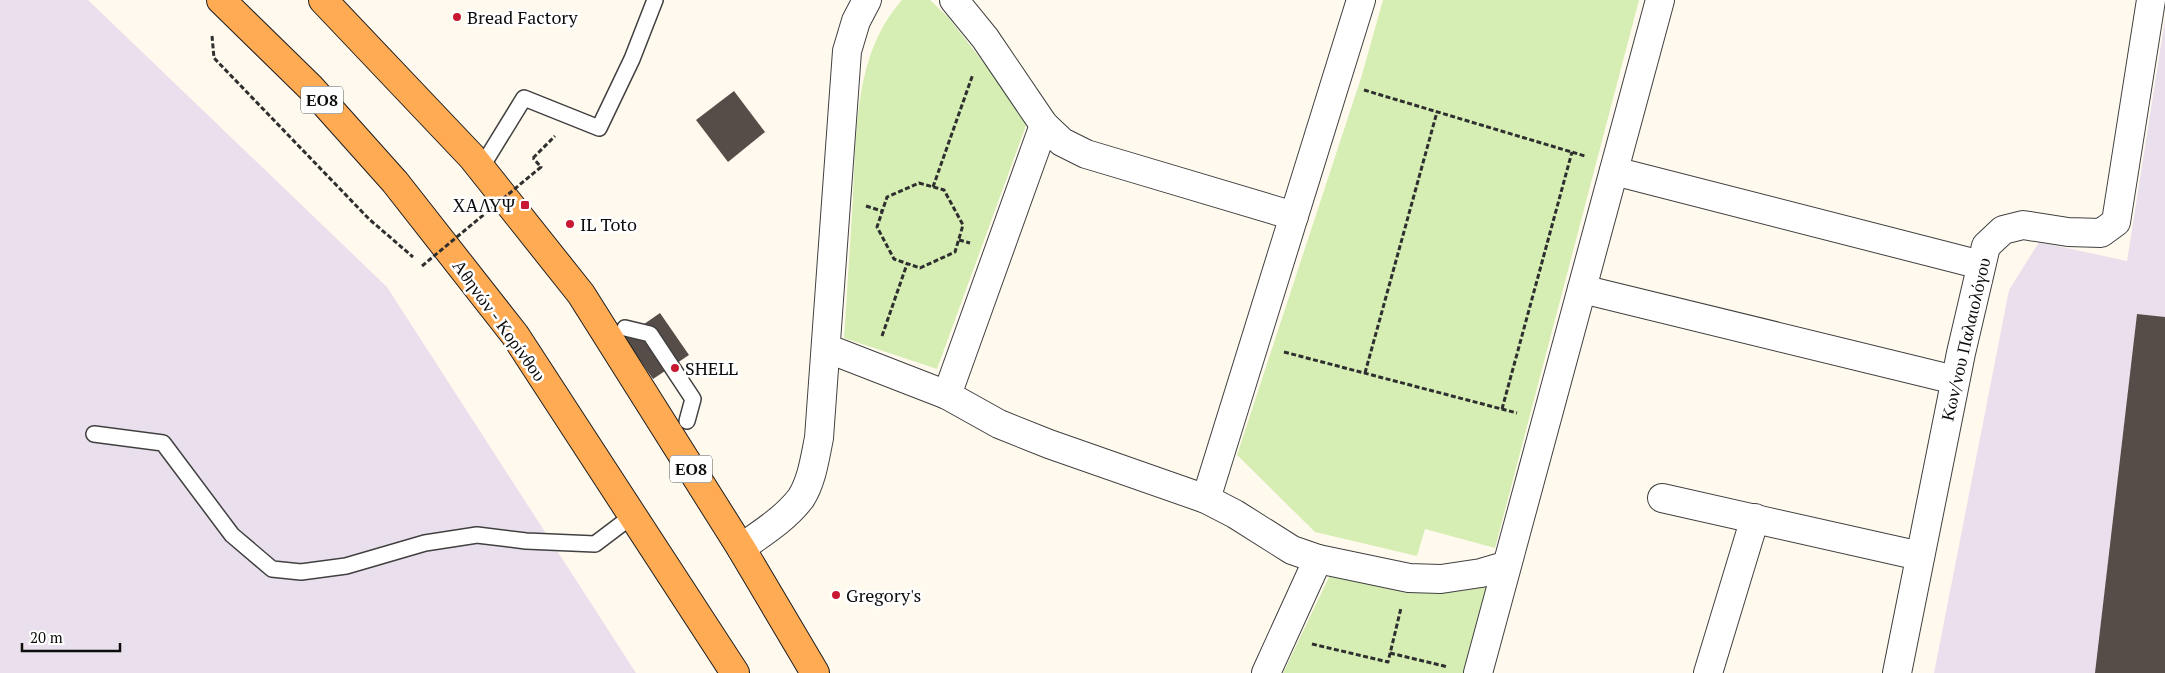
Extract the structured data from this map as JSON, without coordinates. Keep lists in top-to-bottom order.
{
  "streets": {
    "highway": ["ΕΟ8", "Αθηνών - Κορίνθου"],
    "street": ["Κων/νου Παλαιολόγου"]
  },
  "places": {
    "other": [
      "Bread Factory",
      "IL Toto",
      "SHELL",
      "Gregory's"
    ],
    "transit": ["ΧΑΛΥΨ"]
  },
  "scale_bar": "20 m"
}
